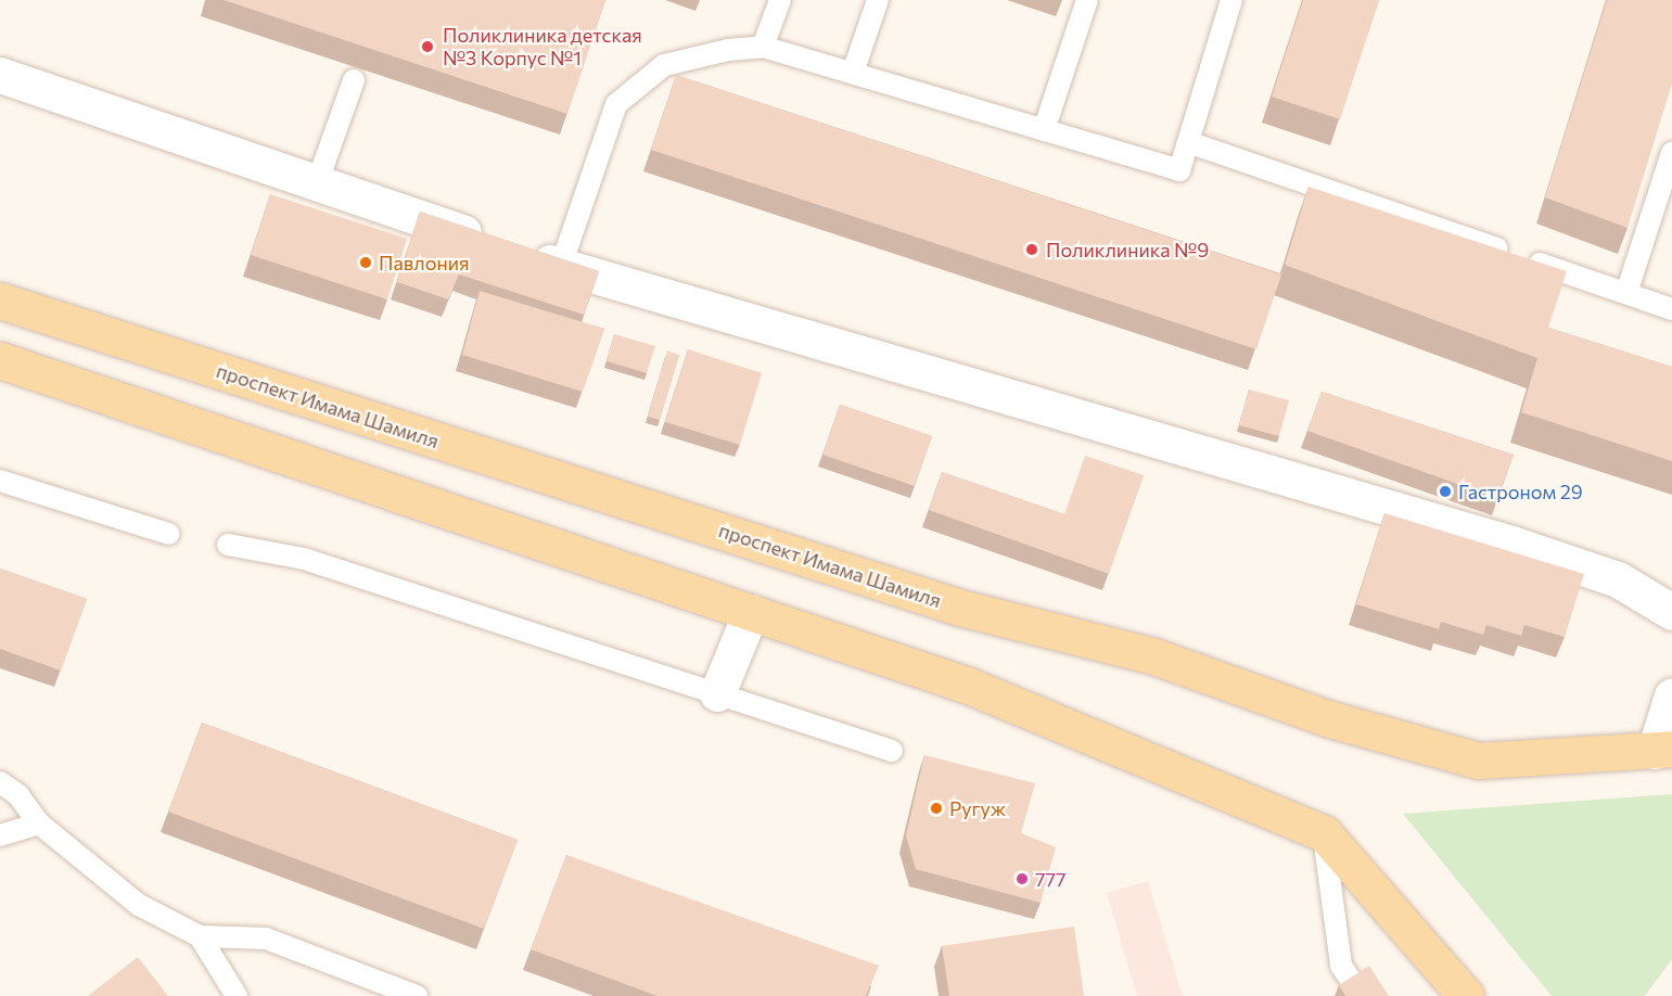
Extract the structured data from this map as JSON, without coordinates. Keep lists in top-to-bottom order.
{
  "streets": {
    "main road": ["проспект Имама Шамиля"]
  },
  "places": [
    "Поликлиника детская №3 Корпус №1",
    "Поликлиника №9",
    "Павлония",
    "Гастроном 29",
    "Ругуж",
    "777"
  ]
}
